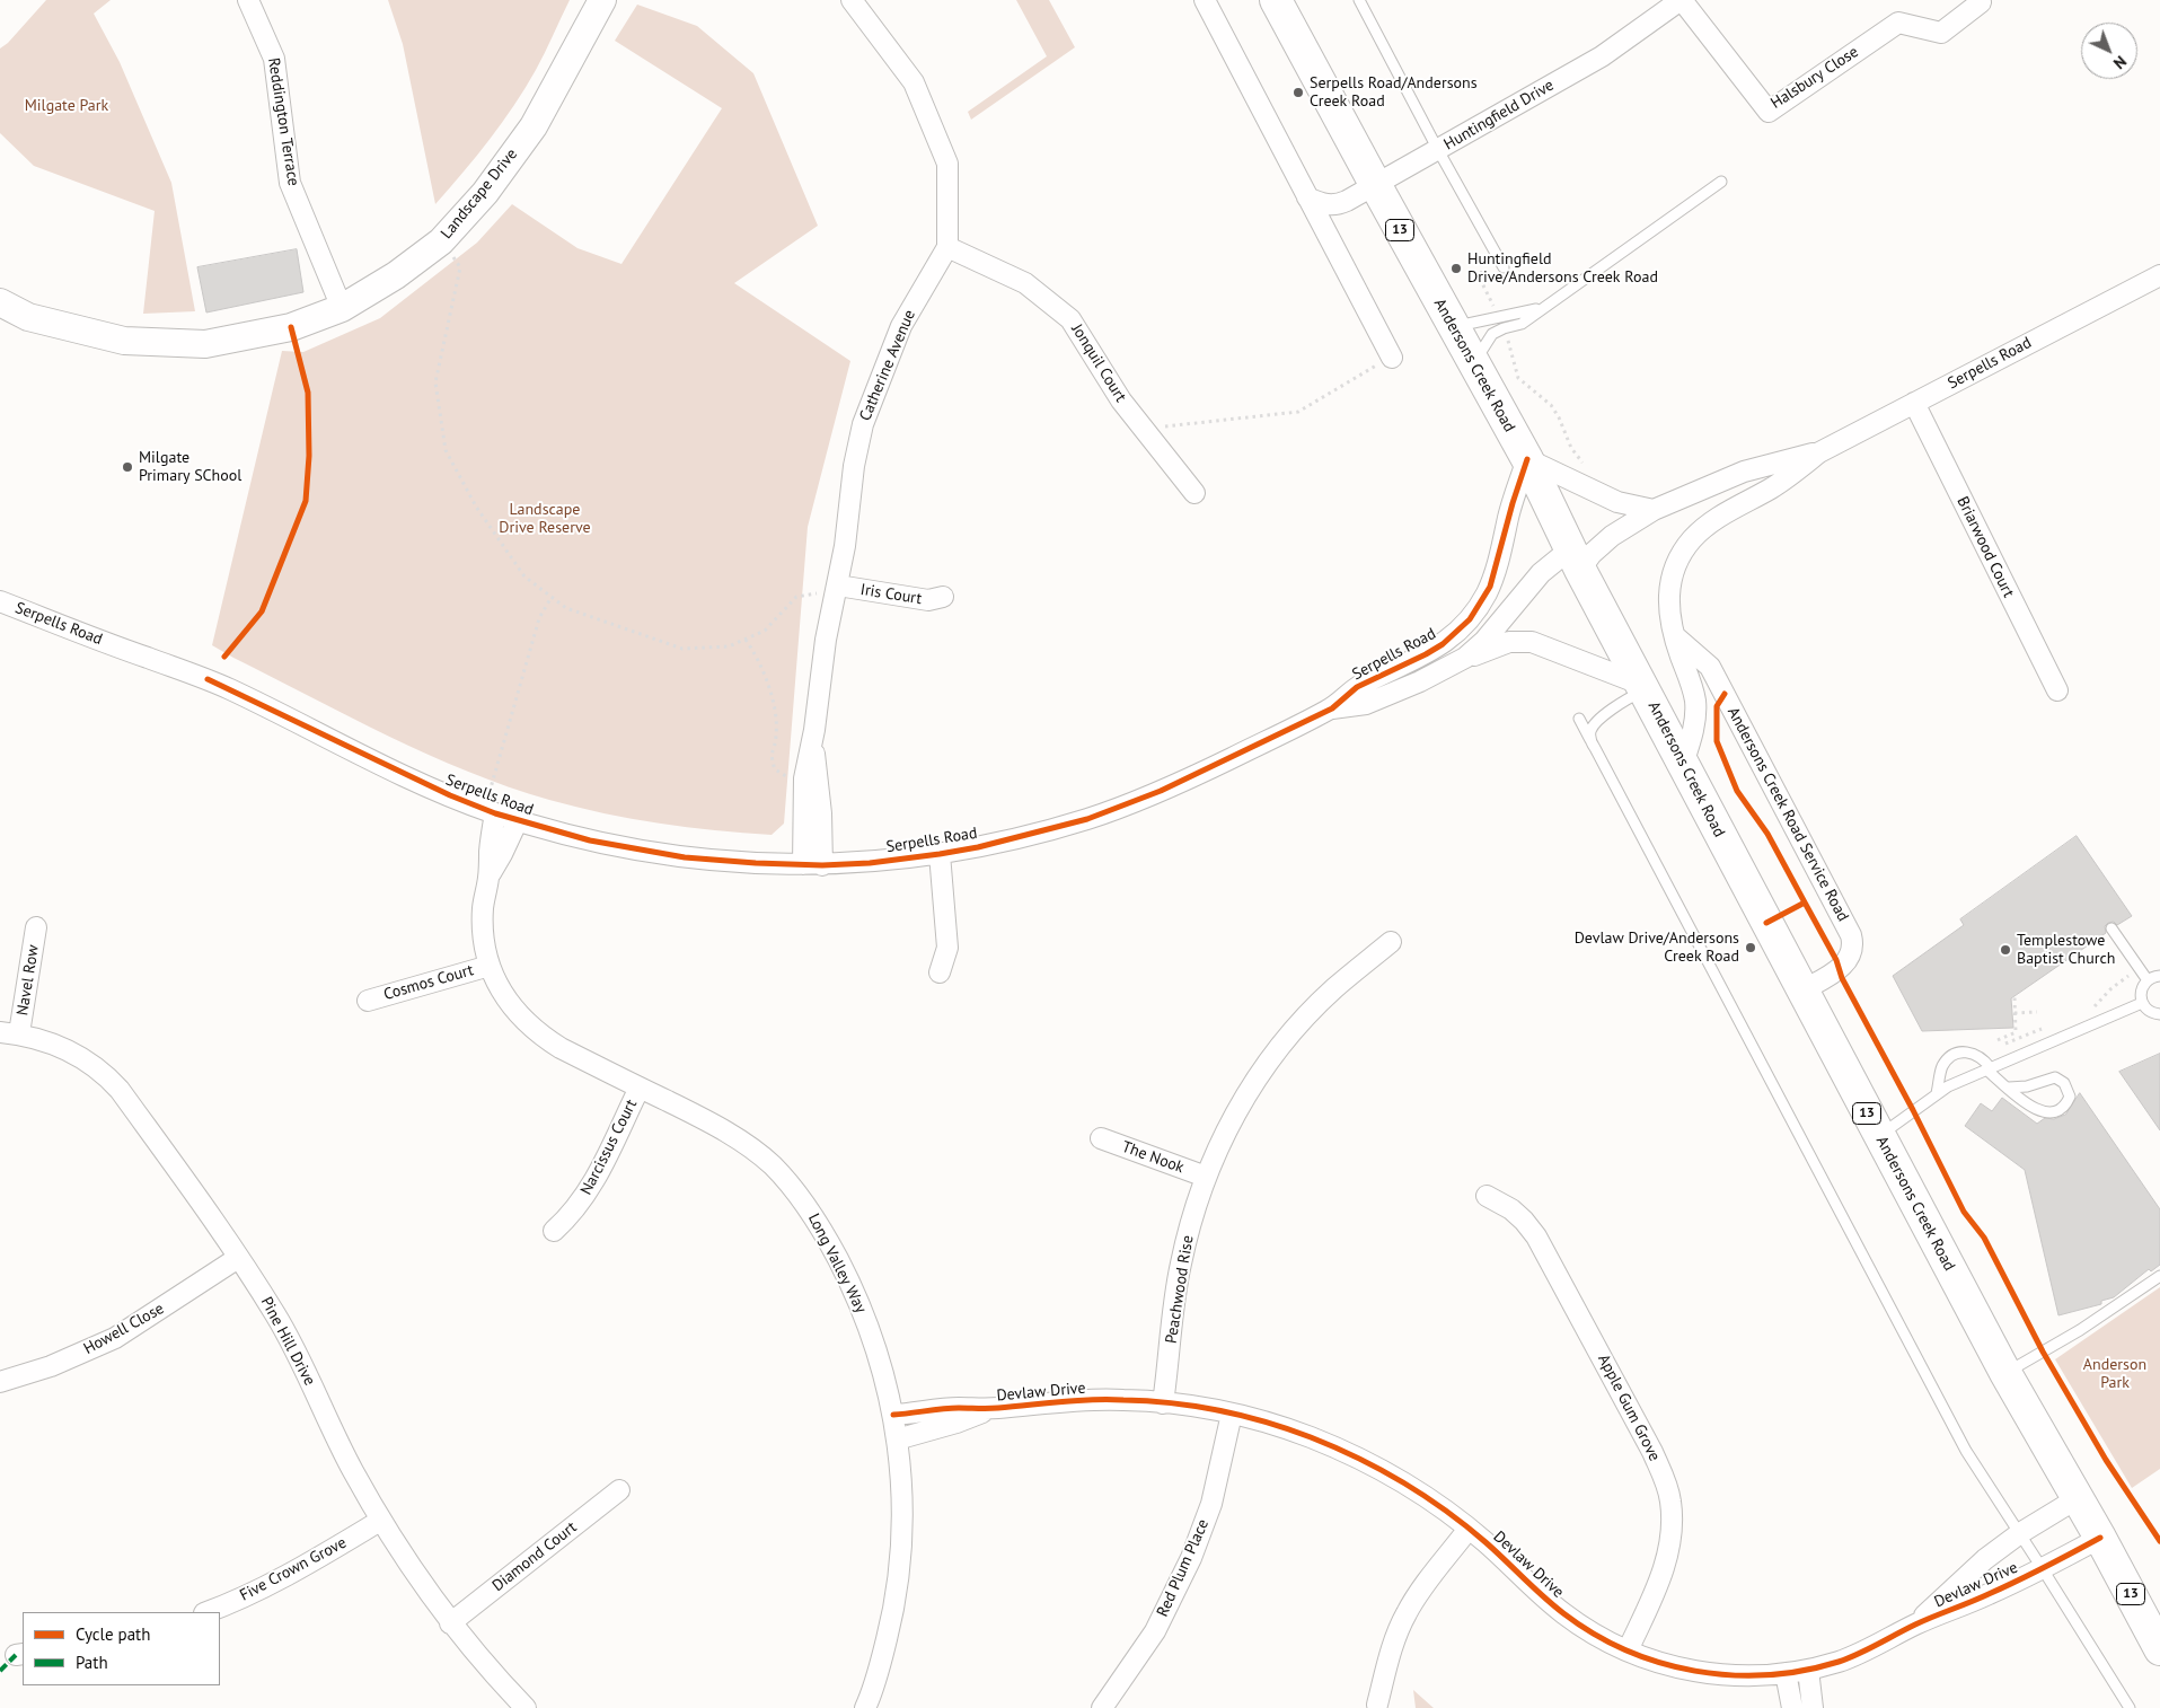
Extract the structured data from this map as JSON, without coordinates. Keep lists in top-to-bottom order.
{
  "streets": {
    "main road": ["13", "Andersons Creek Road"],
    "street": [
      "Halsbury Close",
      "Huntingfield Drive",
      "Reddington Terrace",
      "Landscape Drive",
      "Jonquil Court",
      "Serpells Road",
      "Catherine Avenue",
      "Briarwood Court",
      "Iris Court",
      "Andersons Creek Road Service Road",
      "Navel Row",
      "Cosmos Court",
      "Narcissus Court",
      "The Nook",
      "Long Valley Way",
      "Peachwood Rise",
      "Howell Close",
      "Pine Hill Drive",
      "Devlaw Drive",
      "Apple Gum Grove",
      "Diamond Court",
      "Red Plum Place",
      "Five Crown Grove"
    ]
  },
  "crossings": [
    ["Halsbury Close", "Huntingfield Drive"],
    ["Huntingfield Drive", "Andersons Creek Road"],
    ["Reddington Terrace", "Landscape Drive"],
    ["Jonquil Court", "Catherine Avenue"],
    ["Serpells Road", "Catherine Avenue"],
    ["Serpells Road", "Andersons Creek Road"],
    ["Serpells Road", "Briarwood Court"],
    ["Serpells Road", "Andersons Creek Road Service Road"],
    ["Serpells Road", "Long Valley Way"],
    ["Catherine Avenue", "Iris Court"],
    ["Andersons Creek Road", "Andersons Creek Road Service Road"],
    ["Andersons Creek Road", "Devlaw Drive"],
    ["Navel Row", "Pine Hill Drive"],
    ["Cosmos Court", "Long Valley Way"],
    ["Narcissus Court", "Long Valley Way"],
    ["The Nook", "Peachwood Rise"],
    ["Long Valley Way", "Devlaw Drive"],
    ["Peachwood Rise", "Devlaw Drive"],
    ["Howell Close", "Pine Hill Drive"],
    ["Pine Hill Drive", "Diamond Court"],
    ["Pine Hill Drive", "Five Crown Grove"],
    ["Devlaw Drive", "Apple Gum Grove"],
    ["Devlaw Drive", "Red Plum Place"]
  ],
  "parks": ["Milgate Park", "Landscape Drive Reserve", "Anderson Park"],
  "places": [
    "Serpells Road/Andersons Creek Road",
    "Huntingfield Drive/Andersons Creek Road",
    "Milgate Primary SChool",
    "Devlaw Drive/Andersons Creek Road",
    "Templestowe Baptist Church"
  ],
  "legend": ["Cycle path", "Path"],
  "north": "bottom right"
}
